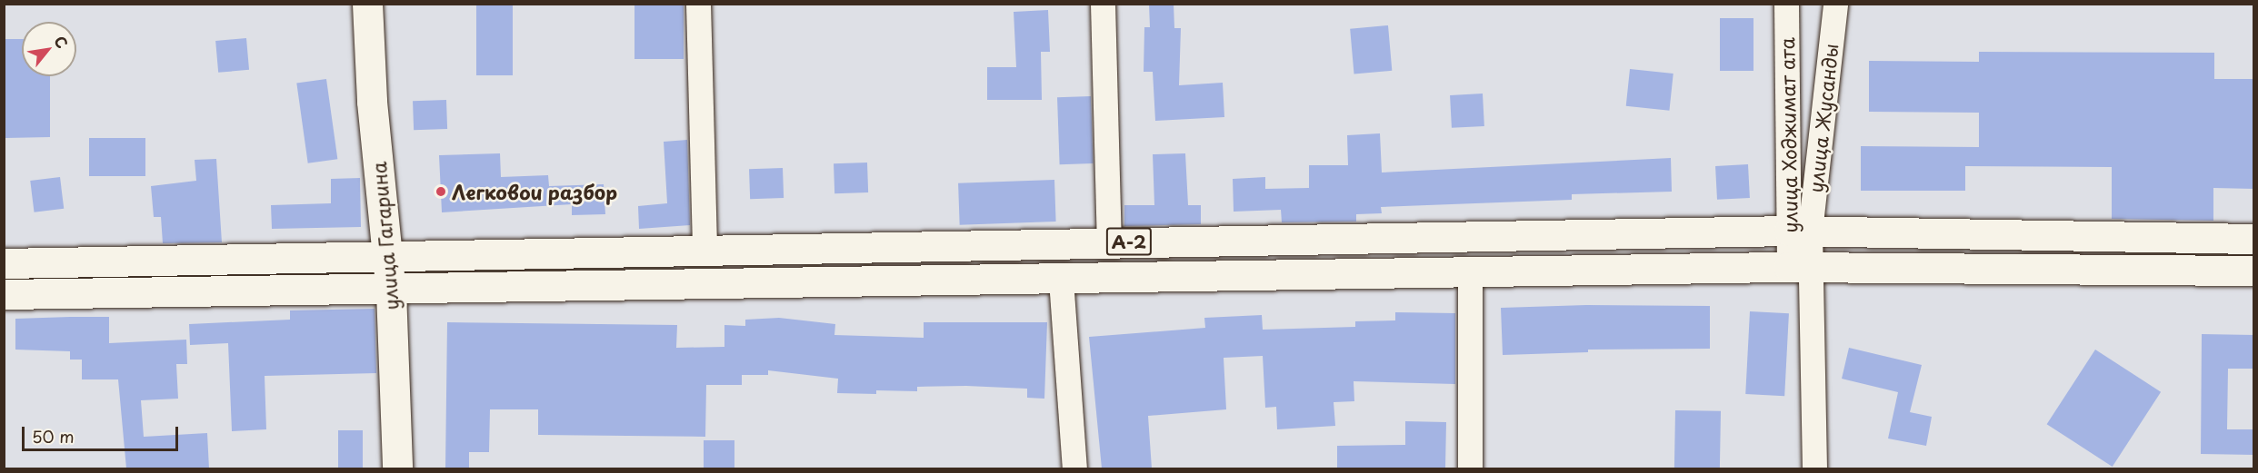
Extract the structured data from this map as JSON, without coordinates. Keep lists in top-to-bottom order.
{
  "streets": {
    "main road": ["улица Гагарина", "A-2"],
    "street": ["улица Жусанды", "улица Ходжимат ата"]
  },
  "crossings": [
    ["улица Жусанды", "улица Ходжимат ата"],
    ["улица Жусанды", "A-2"],
    ["улица Ходжимат ата", "A-2"],
    ["улица Гагарина", "A-2"]
  ],
  "places": ["Легковои разбор"],
  "scale_bar": "50 m",
  "north": "top right"
}
